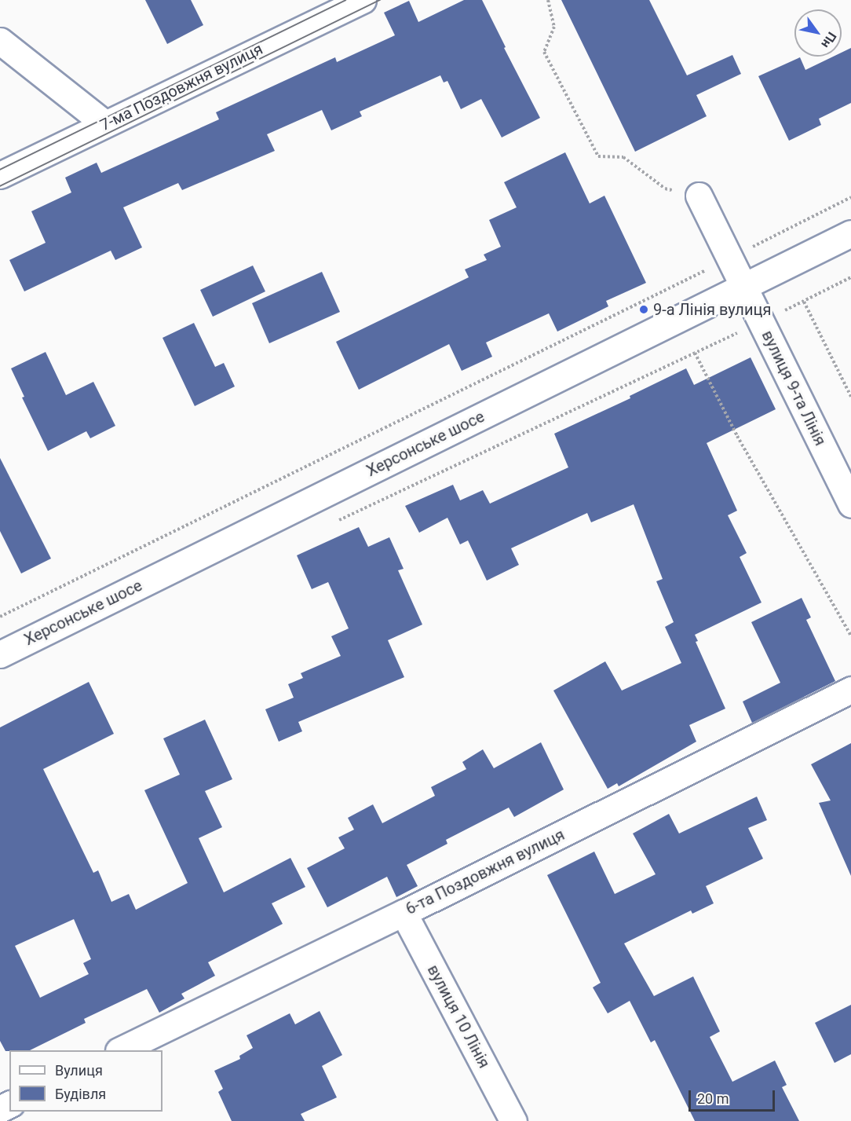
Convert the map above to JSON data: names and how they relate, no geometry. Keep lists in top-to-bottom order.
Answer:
{
  "streets": {
    "street": [
      "7-ма Поздовжня вулиця",
      "вулиця 9-та Лінія",
      "Херсонське шосе",
      "6-та Поздовжня вулиця",
      "вулиця 10 Лінія"
    ]
  },
  "crossings": [
    ["вулиця 9-та Лінія", "Херсонське шосе"],
    ["6-та Поздовжня вулиця", "вулиця 10 Лінія"]
  ],
  "places": ["9-а Лінія вулиця"],
  "legend": ["Вулиця", "Будівля"],
  "scale_bar": "20 m",
  "north": "bottom right"
}
